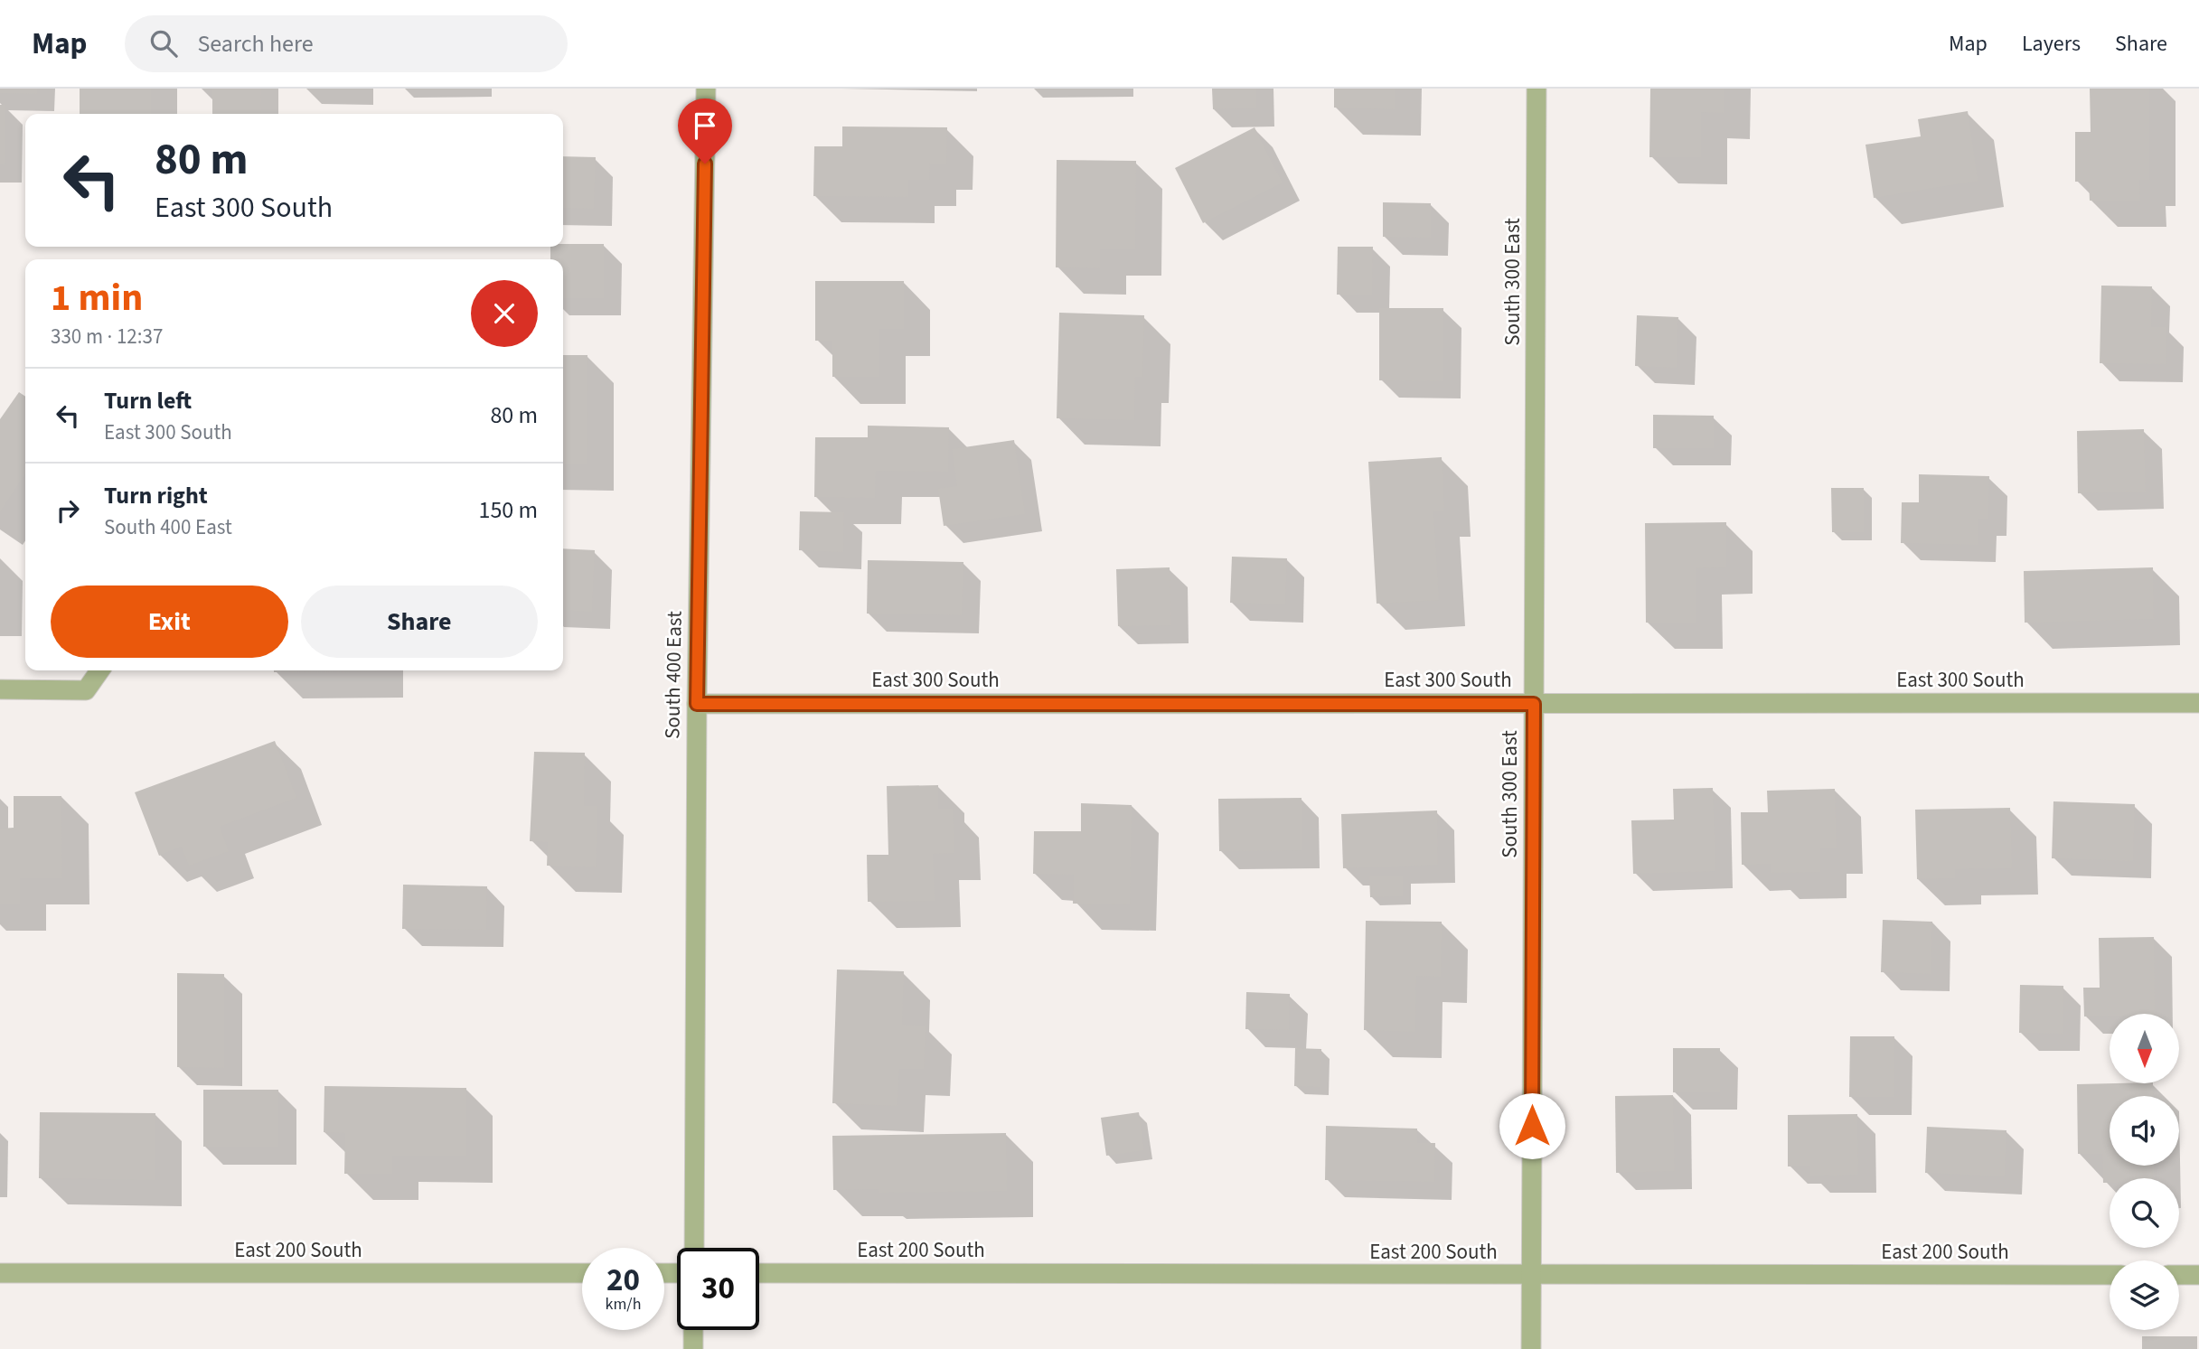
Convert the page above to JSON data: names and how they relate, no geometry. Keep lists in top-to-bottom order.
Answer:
{
  "streets": {
    "street": [
      "South 300 East",
      "South 400 East",
      "East 300 South",
      "East 200 South"
    ]
  },
  "crossings": [
    ["South 300 East", "East 300 South"],
    ["South 300 East", "East 200 South"],
    ["South 400 East", "East 300 South"]
  ],
  "north": "bottom",
  "page": {
    "header": "Map",
    "search": "Search here",
    "nav": ["Map", "Layers", "Share"],
    "turn": ["80 m", "East 300 South"],
    "heading": ["1 min", "330 m · 12:37"],
    "list": [
      {
        "name": "Turn left",
        "note": "East 300 South",
        "value": "80 m"
      },
      {
        "name": "Turn right",
        "note": "South 400 East",
        "value": "150 m"
      }
    ],
    "buttons": ["Exit", "Share"],
    "speed": "20 km/h",
    "limit": "30"
  }
}
